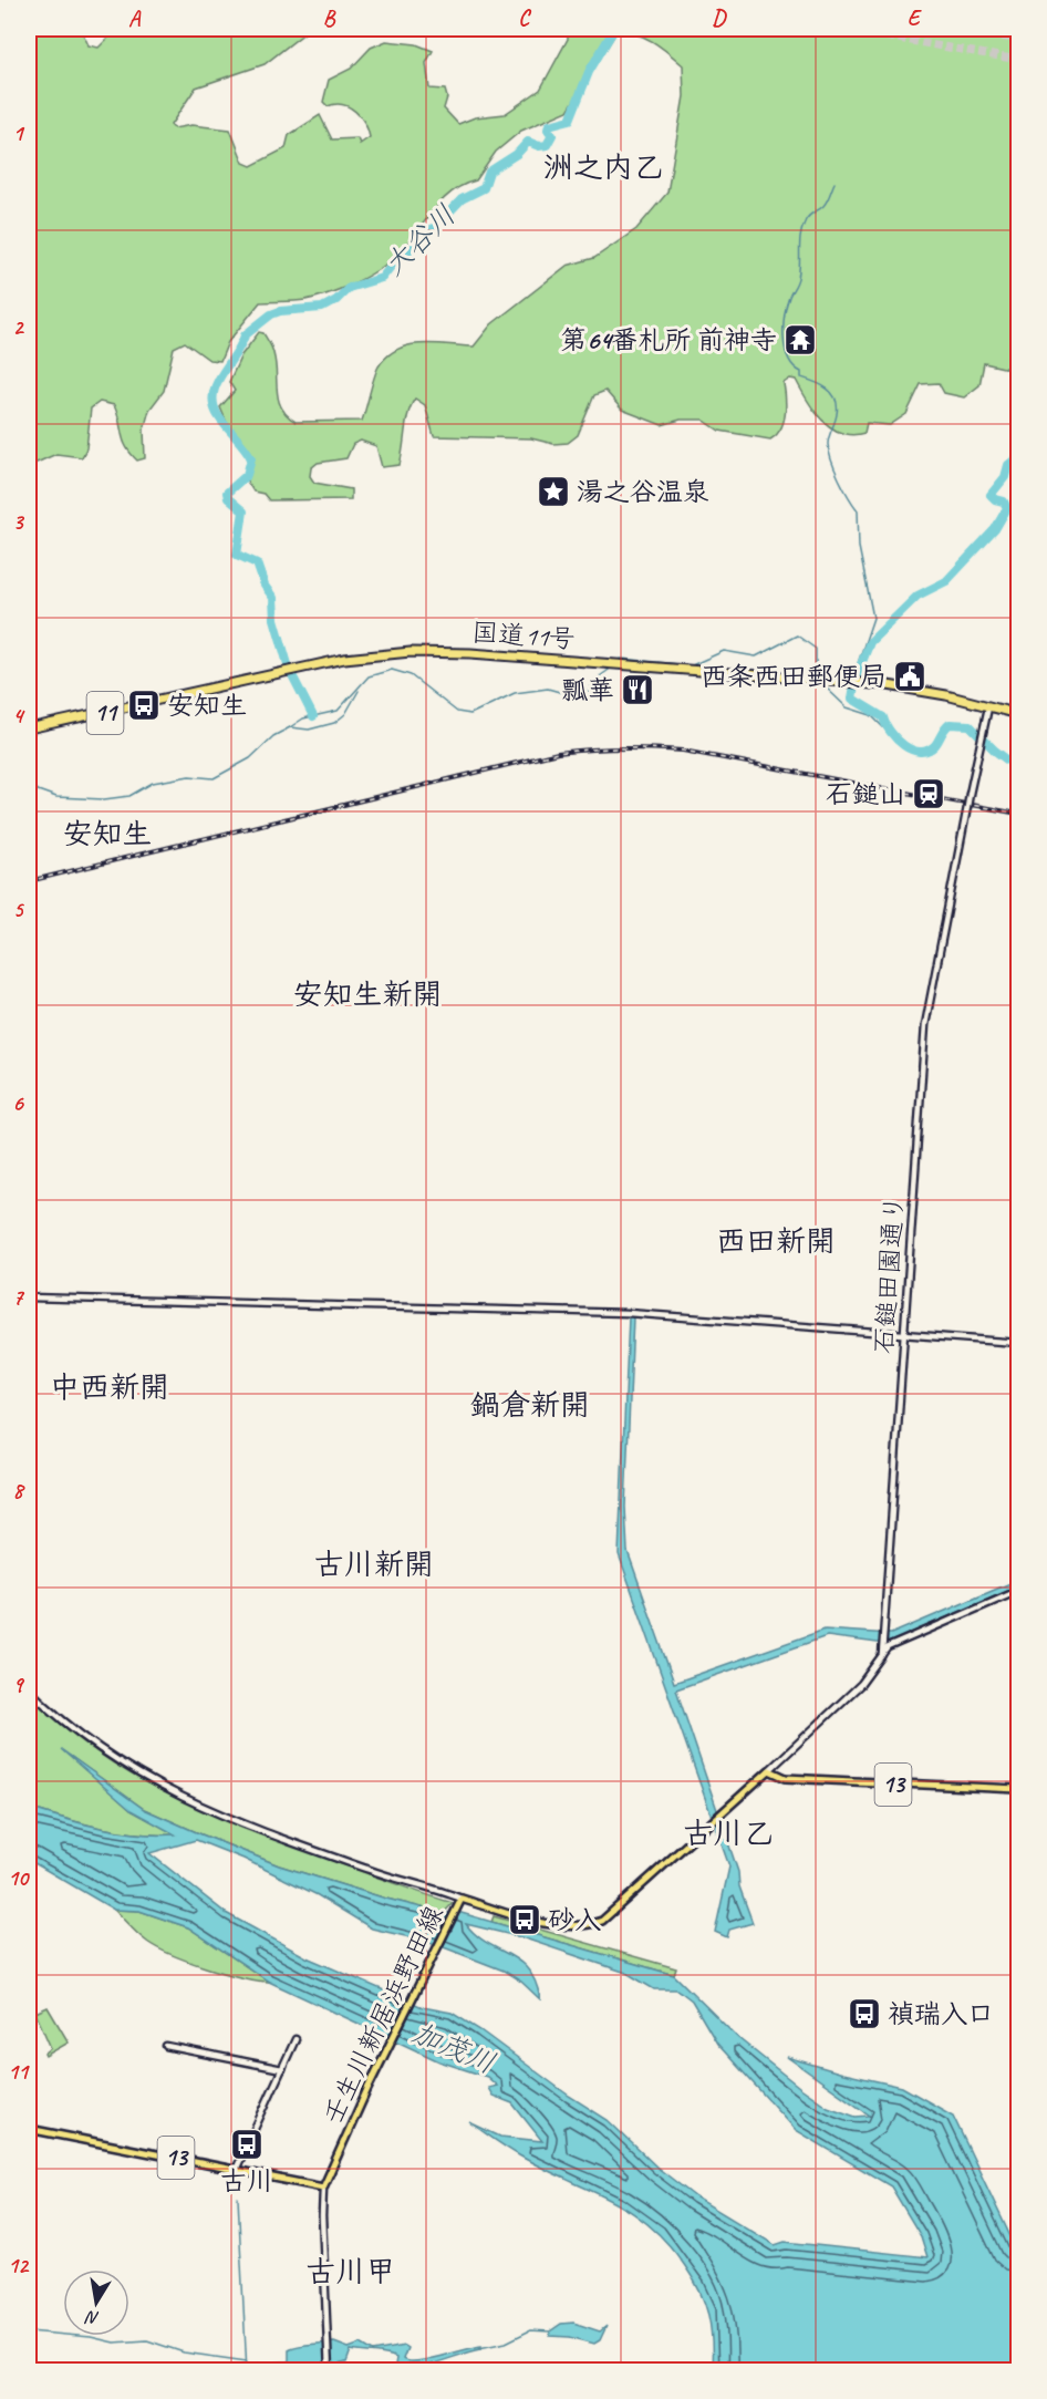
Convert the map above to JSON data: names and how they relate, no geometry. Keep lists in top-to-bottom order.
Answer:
{
  "streets": {
    "highway": ["国道11号", "11"],
    "main road": ["13", "壬生川新居浜野田線"],
    "street": ["石鎚田園通り"]
  },
  "crossings": [
    ["国道11号", "石鎚田園通り"],
    ["13", "壬生川新居浜野田線"]
  ],
  "districts": [
    "洲之内乙",
    "安知生",
    "安知生新開",
    "西田新開",
    "中西新開",
    "鍋倉新開",
    "古川新開",
    "古川乙",
    "古川甲"
  ],
  "water": ["大谷川", "加茂川"],
  "places": {
    "temple": ["第64番札所 前神寺"],
    "place": ["湯之谷温泉"],
    "public building": ["西条西田郵便局"],
    "restaurant": ["瓢華"],
    "bus stop": [
      "安知生",
      "砂入",
      "禎瑞入口",
      "古川"
    ],
    "station": ["石鎚山"]
  },
  "north": "bottom",
  "grid": {
    "columns": [
      "A",
      "B",
      "C",
      "D",
      "E"
    ],
    "rows": [
      "1",
      "2",
      "3",
      "4",
      "5",
      "6",
      "7",
      "8",
      "9",
      "10",
      "11",
      "12"
    ]
  }
}
